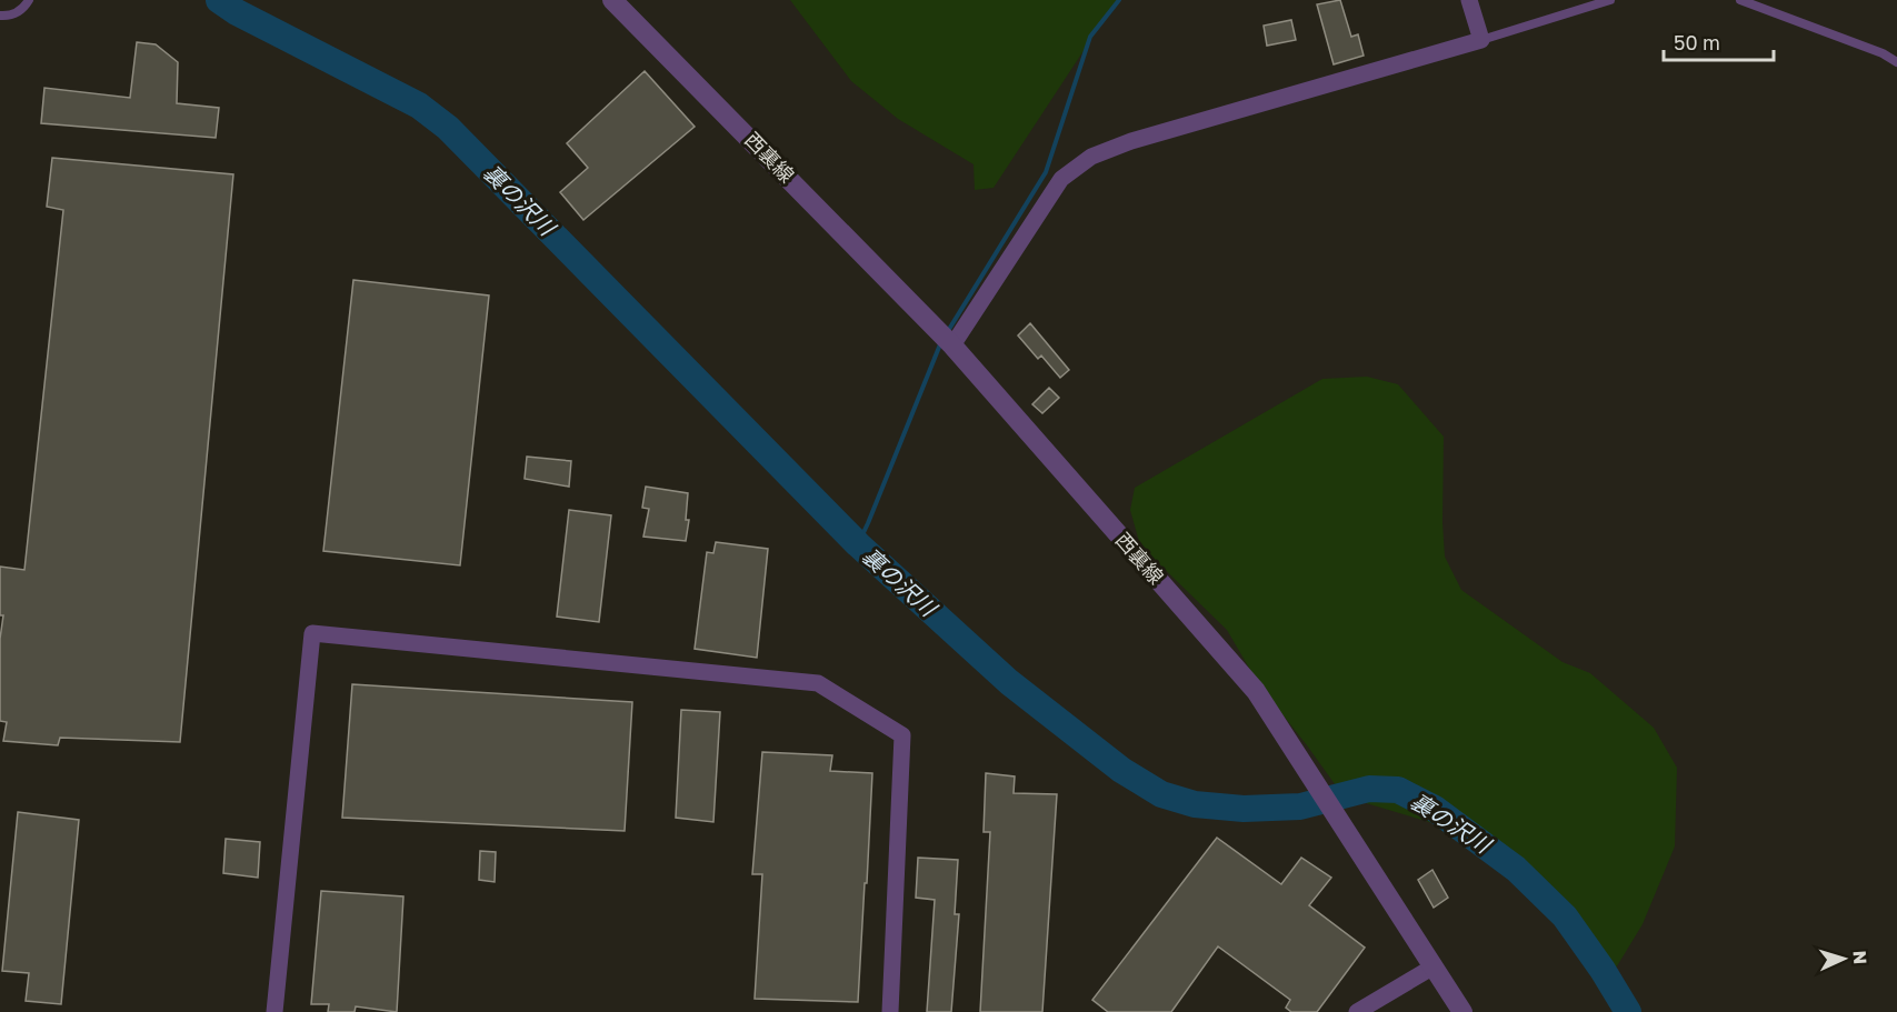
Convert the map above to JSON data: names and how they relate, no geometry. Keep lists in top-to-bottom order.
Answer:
{
  "streets": {
    "street": ["西裏線"]
  },
  "water": ["裏の沢川"],
  "scale_bar": "50 m",
  "north": "right"
}
